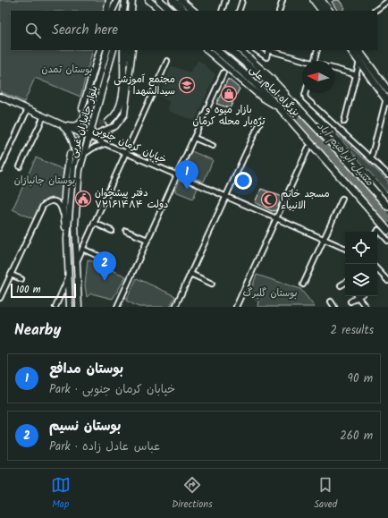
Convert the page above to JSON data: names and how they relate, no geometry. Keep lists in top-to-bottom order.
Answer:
{
  "streets": {
    "main road": ["بزرگراه امام علی", "بلوار جانبازان غربی", "خیابان کرمان جنوبی"]
  },
  "crossings": [
    ["بلوار جانبازان غربی", "خیابان کرمان جنوبی"]
  ],
  "water": ["مسیل ابراهیم آباد"],
  "parks": ["بوستان تمدن", "بوستان جانبازان", "بوستان گلبرگ"],
  "places": {
    "school or university": ["مجتمع آموزشی سیدالشهدا"],
    "shop": ["بازار میوه و تره‌بار محله کرمان"],
    "public building": ["دفتر پیشخوان دولت ۷۲۱۶۱۴۸۴"],
    "mosque": ["مسجد خاتم الانبیاء"]
  },
  "scale_bar": "100 m",
  "north": "left",
  "page": {
    "search": "Search here",
    "pins": ["1", "2"],
    "scale": "100 m",
    "heading": ["Nearby", "2 results"],
    "list": [
      {
        "mark": "1",
        "name": "بوستان مدافع",
        "note": "Park · خیابان کرمان جنوبی",
        "value": "90 m"
      },
      {
        "mark": "2",
        "name": "بوستان نسیم",
        "note": "Park · عباس عادل زاده",
        "value": "260 m"
      }
    ],
    "nav": ["Map", "Directions", "Saved"]
  }
}
